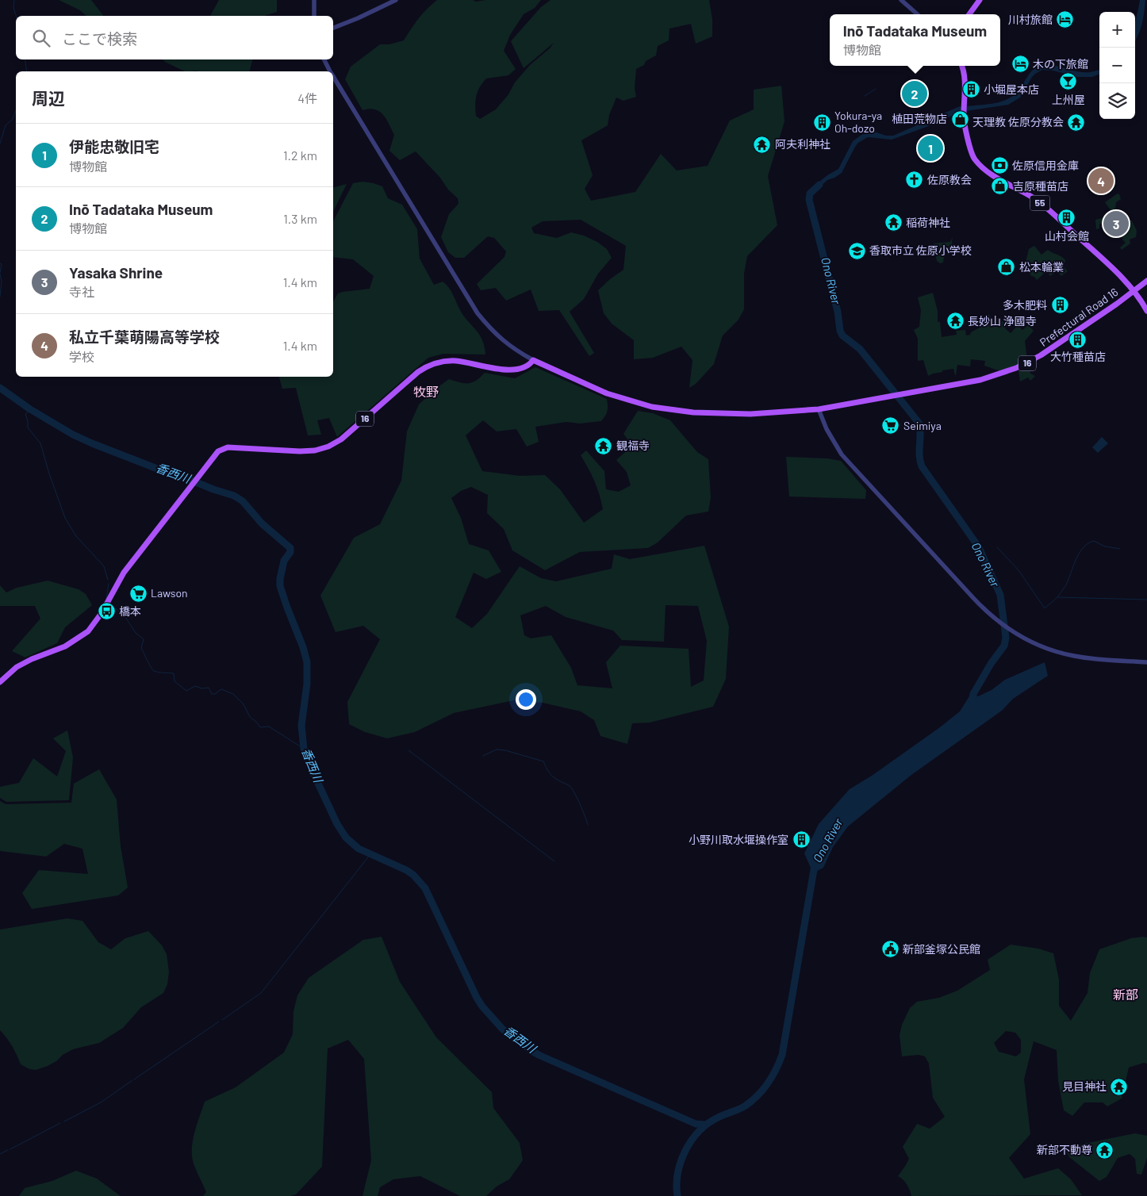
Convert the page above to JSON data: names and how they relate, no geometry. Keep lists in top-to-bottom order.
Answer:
{
  "streets": {
    "main road": ["55", "Prefectural Road 16", "16"]
  },
  "crossings": [
    ["55", "Prefectural Road 16"],
    ["Prefectural Road 16", "16"]
  ],
  "districts": ["牧野", "新部"],
  "water": ["Ono River", "香西川"],
  "places": {
    "hotel": ["川村旅館", "木の下旅館"],
    "bar": ["上州屋"],
    "building": [
      "小堀屋本店",
      "Yokura-ya Oh-dozo",
      "山村会館",
      "多木肥料",
      "大竹種苗店",
      "小野川取水堰操作室"
    ],
    "shop": ["植田荒物店", "吉原種苗店", "松本輪業"],
    "temple": [
      "天理教 佐原分教会",
      "阿夫利神社",
      "稲荷神社",
      "長妙山 浄國寺",
      "観福寺",
      "見目神社",
      "新部不動尊"
    ],
    "bank": ["佐原信用金庫"],
    "church": ["佐原教会"],
    "school or university": ["香取市立 佐原小学校"],
    "supermarket": ["Seimiya", "Lawson"],
    "bus stop": ["橋本"],
    "public building": ["新部釜塚公民館"]
  },
  "page": {
    "map_buttons": ["+", "−"],
    "popup": ["Inō Tadataka Museum", "博物館"],
    "search": "ここで検索",
    "heading": ["周辺", "4件"],
    "pins": [
      "2",
      "1",
      "4",
      "3"
    ],
    "list": [
      {
        "mark": "1",
        "name": "伊能忠敬旧宅",
        "note": "博物館",
        "value": "1.2 km"
      },
      {
        "mark": "2",
        "name": "Inō Tadataka Museum",
        "note": "博物館",
        "value": "1.3 km"
      },
      {
        "mark": "3",
        "name": "Yasaka Shrine",
        "note": "寺社",
        "value": "1.4 km"
      },
      {
        "mark": "4",
        "name": "私立千葉萌陽高等学校",
        "note": "学校",
        "value": "1.4 km"
      }
    ]
  }
}
